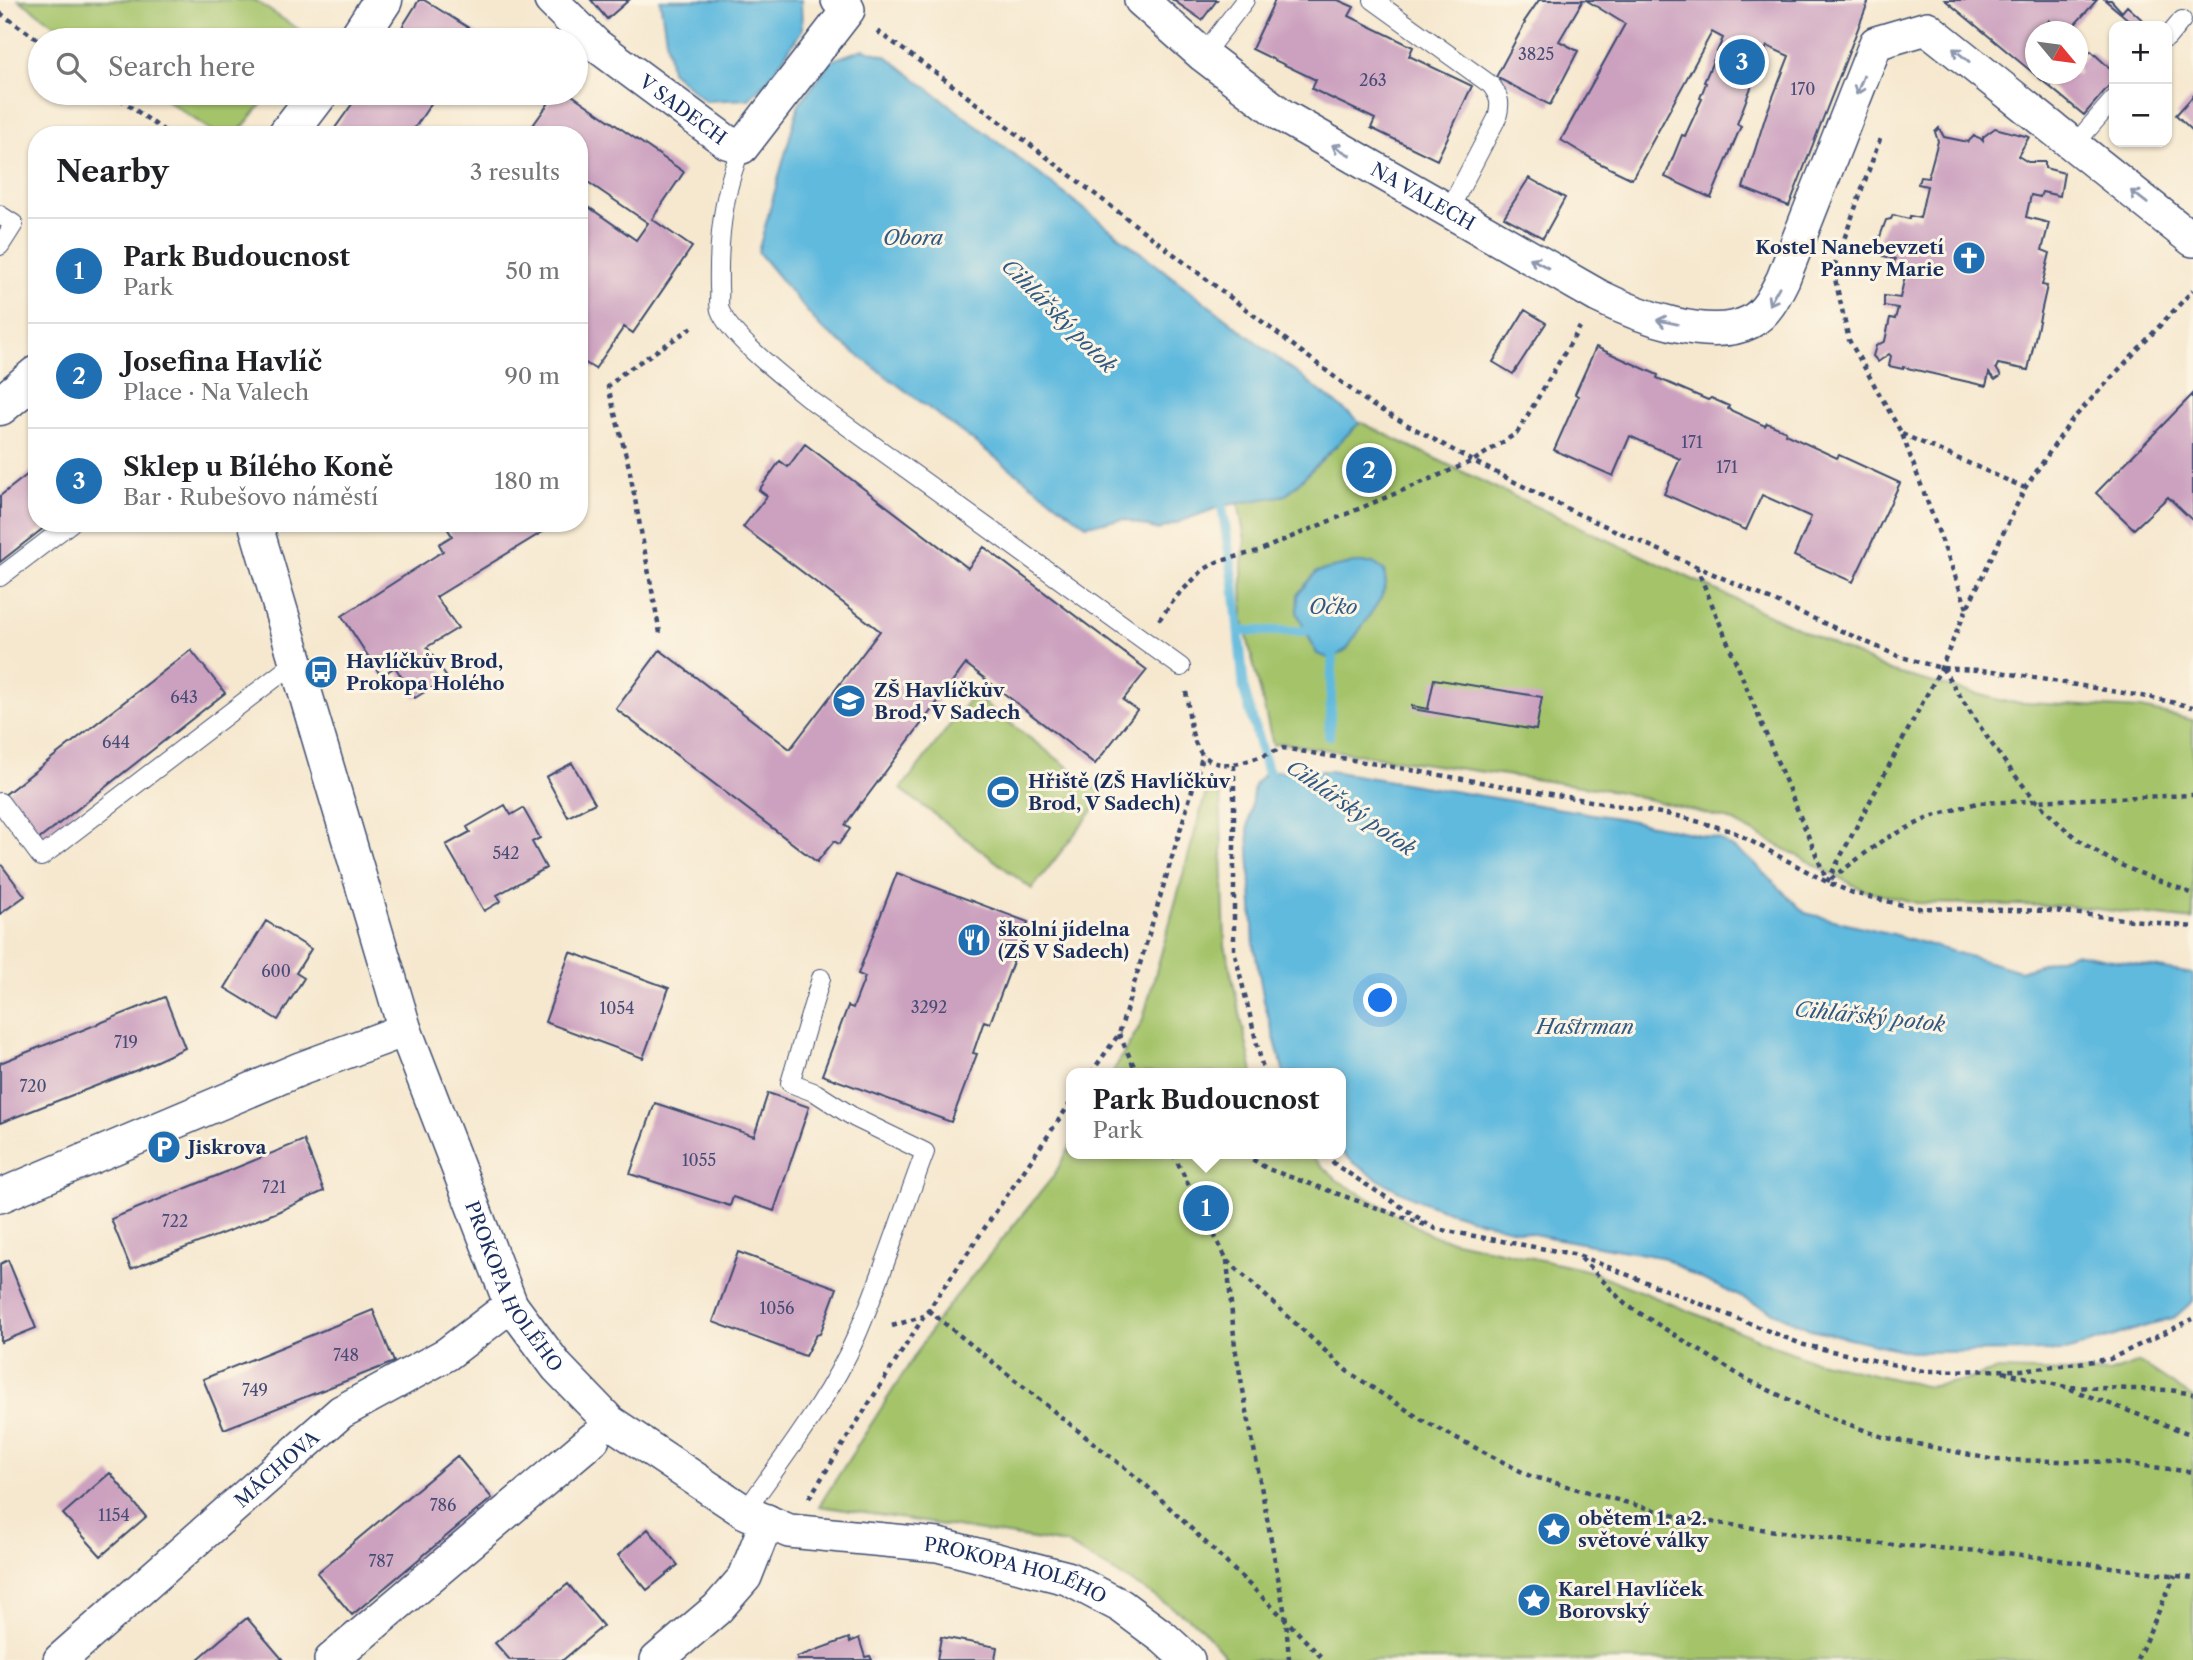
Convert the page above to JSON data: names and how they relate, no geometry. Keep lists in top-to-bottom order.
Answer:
{
  "streets": {
    "street": [
      "V SADECH",
      "NA VALECH",
      "PROKOPA HOLÉHO",
      "MÁCHOVA"
    ]
  },
  "crossings": [
    ["PROKOPA HOLÉHO", "MÁCHOVA"]
  ],
  "water": [
    "Obora",
    "Cihlářský potok",
    "Očko",
    "Hastrman"
  ],
  "places": {
    "church": ["Kostel Nanebevzetí Panny Marie"],
    "bus stop": ["Havlíčkův Brod, Prokopa Holého"],
    "school or university": ["ZŠ Havlíčkův Brod, V Sadech"],
    "sports": ["Hřiště (ZŠ Havlíčkův Brod, V Sadech)"],
    "restaurant": ["školní jídelna (ZŠ V Sadech)"],
    "parking": ["Jiskrova"],
    "place": ["obětem 1. a 2. světové války", "Karel Havlíček Borovský"]
  },
  "house_numbers": [
    "3825",
    "263",
    "170",
    "171",
    "171",
    "643",
    "644",
    "542",
    "600",
    "3292",
    "1054",
    "719",
    "720",
    "1055",
    "721",
    "722",
    "1056",
    "748",
    "749",
    "786",
    "1154",
    "787"
  ],
  "north": "bottom right",
  "page": {
    "map_buttons": ["+", "−"],
    "search": "Search here",
    "pins": ["3", "2", "1"],
    "heading": ["Nearby", "3 results"],
    "list": [
      {
        "mark": "1",
        "name": "Park Budoucnost",
        "note": "Park",
        "value": "50 m"
      },
      {
        "mark": "2",
        "name": "Josefina Havlíč",
        "note": "Place · Na Valech",
        "value": "90 m"
      },
      {
        "mark": "3",
        "name": "Sklep u Bílého Koně",
        "note": "Bar · Rubešovo náměstí",
        "value": "180 m"
      }
    ],
    "popup": ["Park Budoucnost", "Park"]
  }
}
